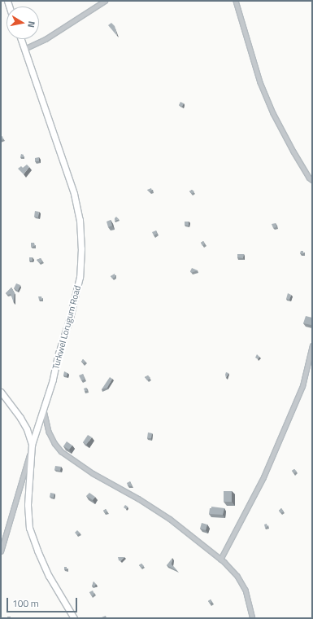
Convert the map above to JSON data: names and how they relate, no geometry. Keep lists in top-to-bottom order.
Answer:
{
  "streets": {
    "main road": ["Turkwel Lorugum Road"]
  },
  "scale_bar": "100 m",
  "north": "right"
}
